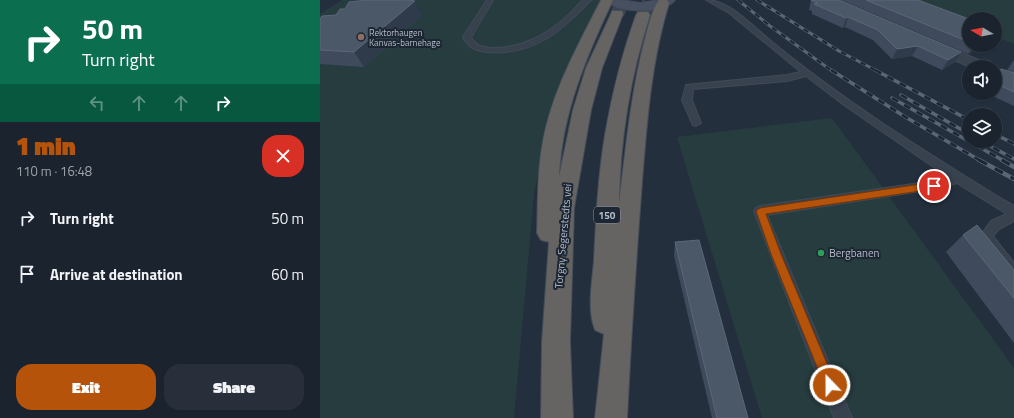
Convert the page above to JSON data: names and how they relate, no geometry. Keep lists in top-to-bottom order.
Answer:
{
  "streets": {
    "highway": ["150", "Torgny Segerstedts vei"]
  },
  "places": ["Rektorhaugen Kanvas-barnehage", "Bergbanen"],
  "north": "left",
  "page": {
    "turn": ["50 m", "Turn right"],
    "heading": ["1 min", "110 m · 16:48"],
    "list": [
      {
        "name": "Turn right",
        "value": "50 m"
      },
      {
        "name": "Arrive at destination",
        "value": "60 m"
      }
    ],
    "buttons": ["Exit", "Share"]
  }
}
